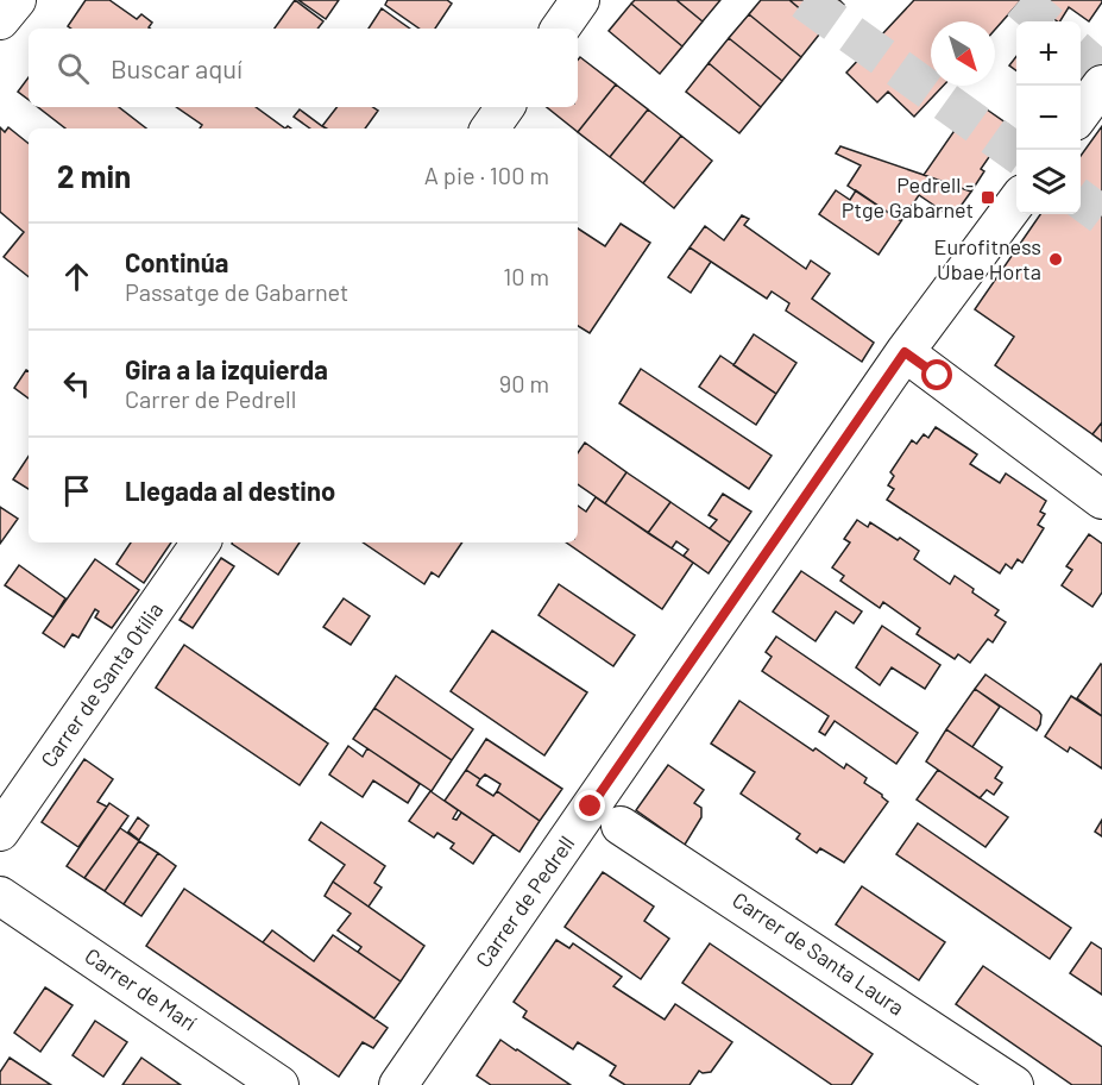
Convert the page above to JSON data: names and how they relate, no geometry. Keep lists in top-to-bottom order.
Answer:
{
  "streets": {
    "street": [
      "Carrer de Santa Otília",
      "Carrer de Pedrell",
      "Carrer de Santa Laura",
      "Carrer de Marí"
    ]
  },
  "places": {
    "transit": ["Pedrell - Ptge Gabarnet"],
    "other": ["Eurofitness Ubae Horta"]
  },
  "north": "bottom right",
  "page": {
    "map_buttons": ["+", "−"],
    "search": "Buscar aquí",
    "heading": ["2 min", "A pie · 100 m"],
    "list": [
      ["Continúa", "Passatge de Gabarnet", "10 m"],
      ["Gira a la izquierda", "Carrer de Pedrell", "90 m"],
      "Llegada al destino"
    ]
  }
}
